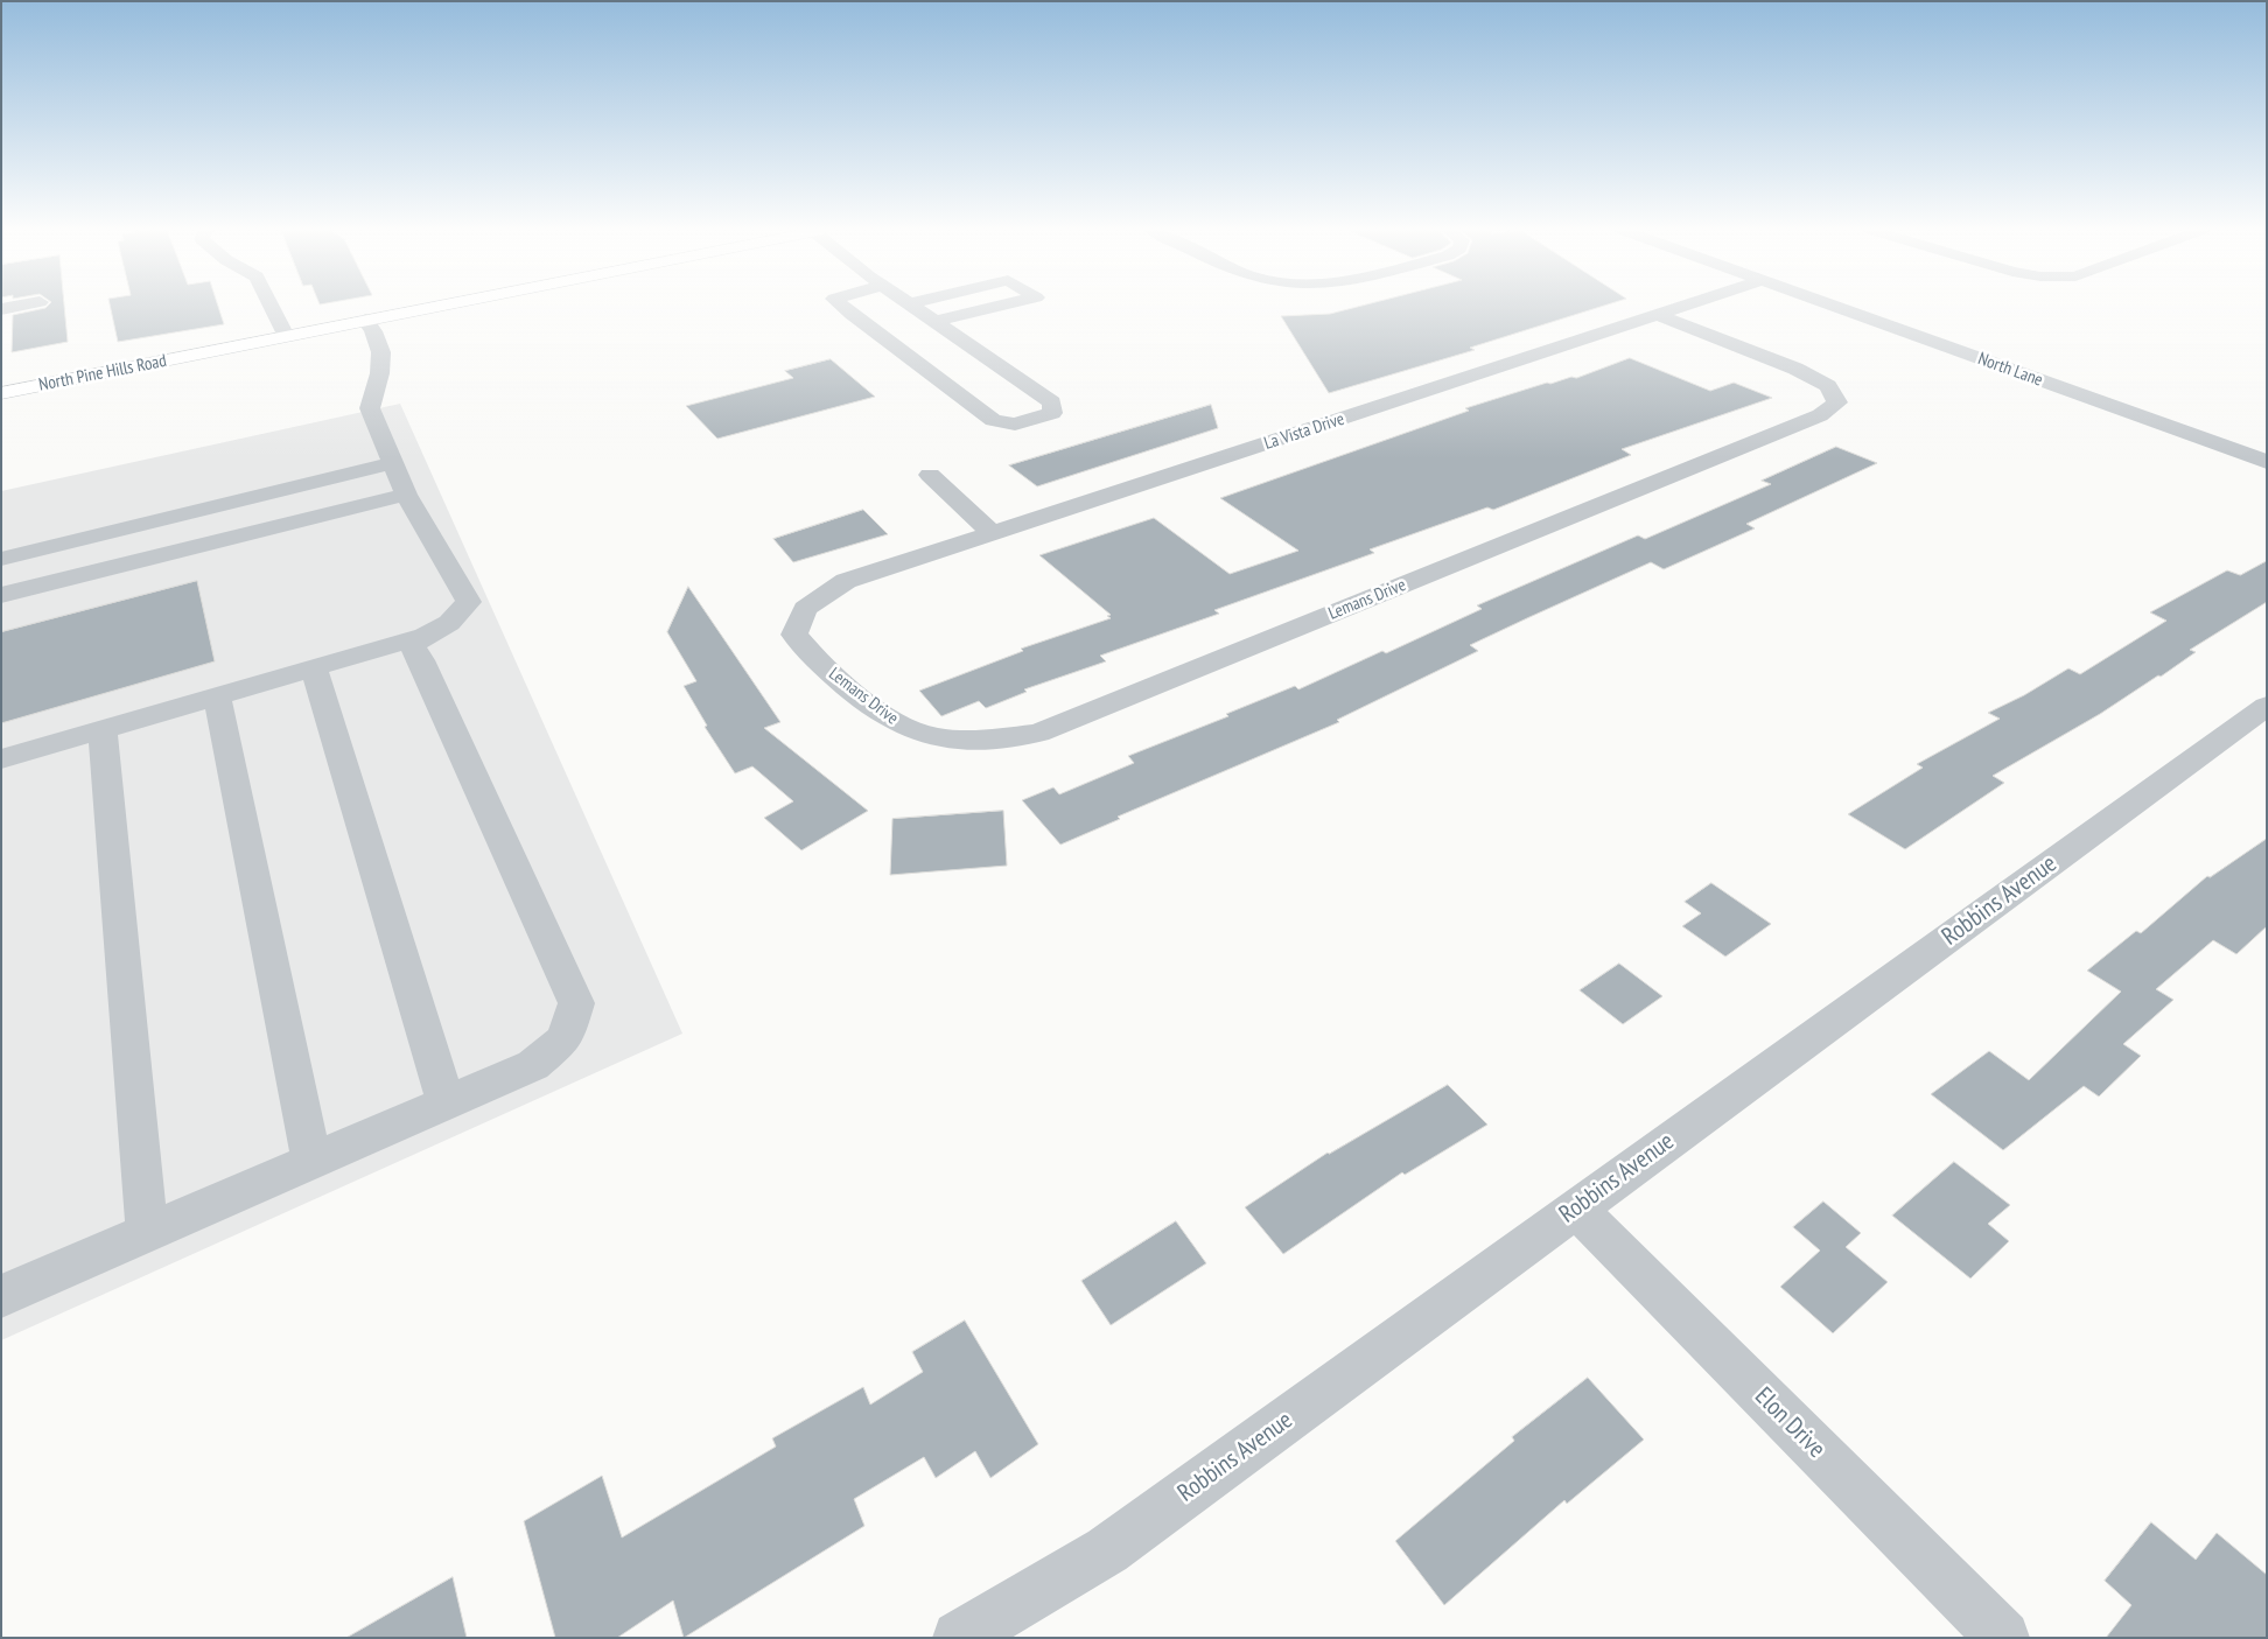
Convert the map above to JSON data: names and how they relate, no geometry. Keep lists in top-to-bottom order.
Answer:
{
  "streets": {
    "main road": ["North Pine Hills Road"],
    "street": [
      "North Lane",
      "La Vista Drive",
      "Lemans Drive",
      "Robbins Avenue",
      "Elon Drive"
    ]
  },
  "crossings": [
    ["La Vista Drive", "Lemans Drive"],
    ["Robbins Avenue", "Elon Drive"]
  ]
}
